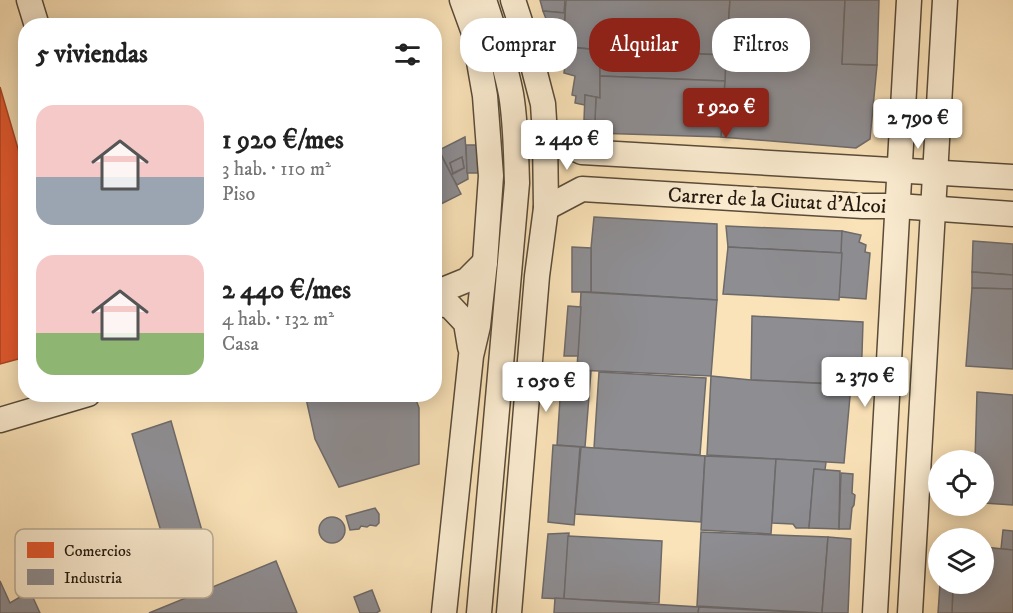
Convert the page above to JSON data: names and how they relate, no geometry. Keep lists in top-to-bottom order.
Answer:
{
  "streets": {
    "street": ["Carrer de la Ciutat d'Alcoi"]
  },
  "legend": ["Comercios", "Industria"],
  "page": {
    "chip": ["Comprar", "Alquilar", "Filtros"],
    "heading": "5 viviendas",
    "price": [
      "1 920 €",
      "2 790 €",
      "2 440 €",
      "2 370 €",
      "1 050 €"
    ],
    "list": [
      {
        "name": "1 920 €/mes",
        "note": "3 hab. · 110 m² · Piso"
      },
      {
        "name": "2 440 €/mes",
        "note": "4 hab. · 132 m² · Casa"
      }
    ]
  }
}
